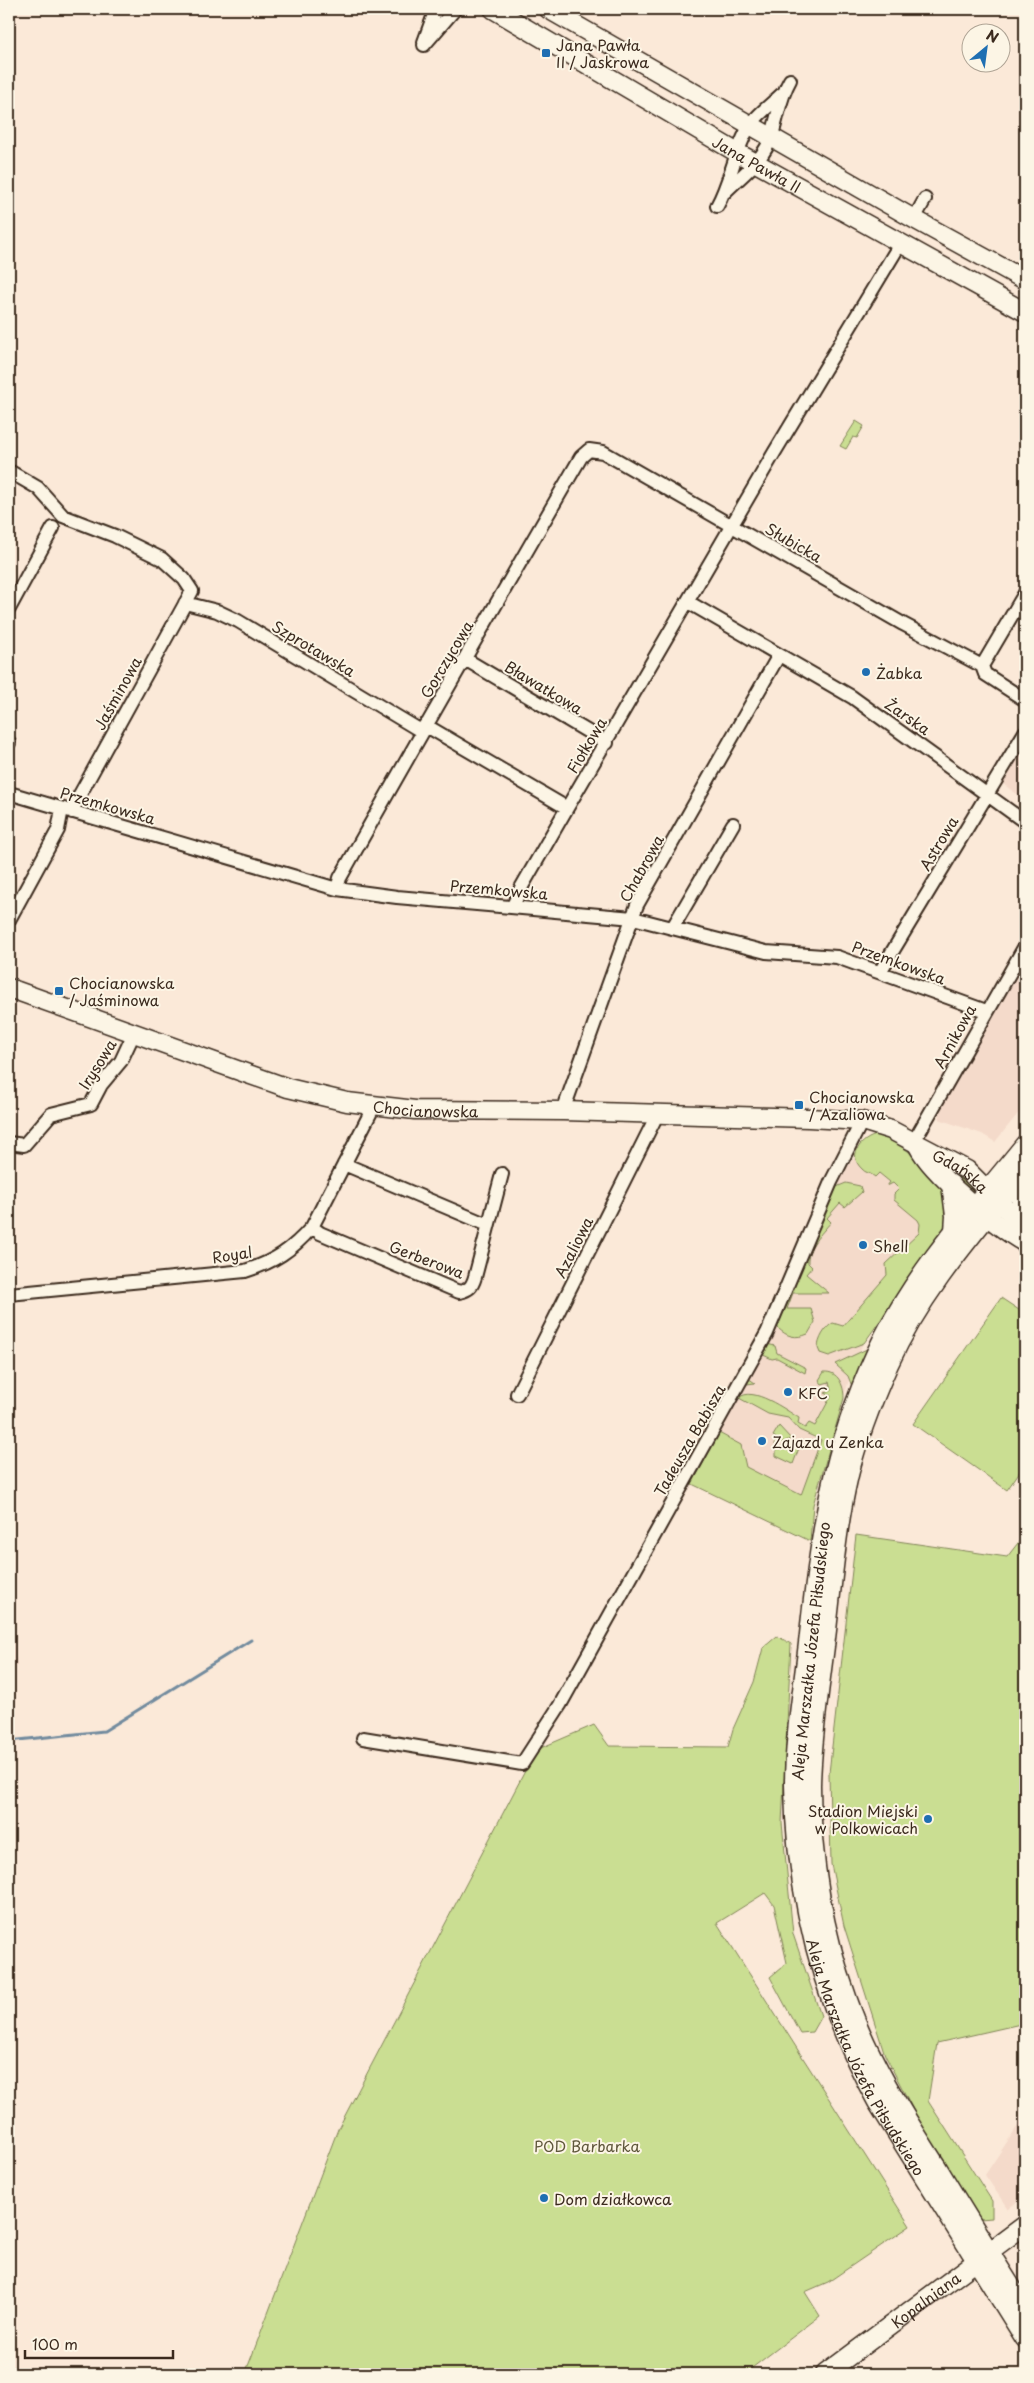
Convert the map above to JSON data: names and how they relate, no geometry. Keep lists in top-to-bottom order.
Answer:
{
  "streets": {
    "street": [
      "Jana Pawła II",
      "Słubicka",
      "Szprotawska",
      "Gorczycowa",
      "Bławatkowa",
      "Jaśminowa",
      "Żarska",
      "Fiołkowa",
      "Przemkowska",
      "Astrowa",
      "Chabrowa",
      "Arnikowa",
      "Irysowa",
      "Chocianowska",
      "Gdańska",
      "Azaliowa",
      "Royal",
      "Gerberowa",
      "Tadeusza Babisza",
      "Aleja Marszałka Józefa Piłsudskiego",
      "Kopalniana"
    ]
  },
  "crossings": [
    ["Jana Pawła II", "Fiołkowa"],
    ["Słubicka", "Gorczycowa"],
    ["Słubicka", "Fiołkowa"],
    ["Szprotawska", "Gorczycowa"],
    ["Szprotawska", "Jaśminowa"],
    ["Szprotawska", "Fiołkowa"],
    ["Gorczycowa", "Bławatkowa"],
    ["Gorczycowa", "Przemkowska"],
    ["Bławatkowa", "Fiołkowa"],
    ["Jaśminowa", "Przemkowska"],
    ["Żarska", "Fiołkowa"],
    ["Żarska", "Astrowa"],
    ["Żarska", "Chabrowa"],
    ["Fiołkowa", "Przemkowska"],
    ["Przemkowska", "Astrowa"],
    ["Przemkowska", "Chabrowa"],
    ["Przemkowska", "Arnikowa"],
    ["Chabrowa", "Chocianowska"],
    ["Arnikowa", "Gdańska"],
    ["Irysowa", "Chocianowska"],
    ["Chocianowska", "Gdańska"],
    ["Chocianowska", "Azaliowa"],
    ["Chocianowska", "Royal"],
    ["Chocianowska", "Tadeusza Babisza"],
    ["Gdańska", "Tadeusza Babisza"],
    ["Gdańska", "Aleja Marszałka Józefa Piłsudskiego"],
    ["Royal", "Gerberowa"],
    ["Aleja Marszałka Józefa Piłsudskiego", "Kopalniana"]
  ],
  "parks": ["POD Barbarka"],
  "places": {
    "transit": ["Jana Pawła II / Jaskrowa", "Chocianowska / Jaśminowa", "Chocianowska / Azaliowa"],
    "other": [
      "Żabka",
      "Shell",
      "KFC",
      "Zajazd u Zenka",
      "Stadion Miejski w Polkowicach",
      "Dom działkowca"
    ]
  },
  "scale_bar": "100 m",
  "north": "top right"
}
